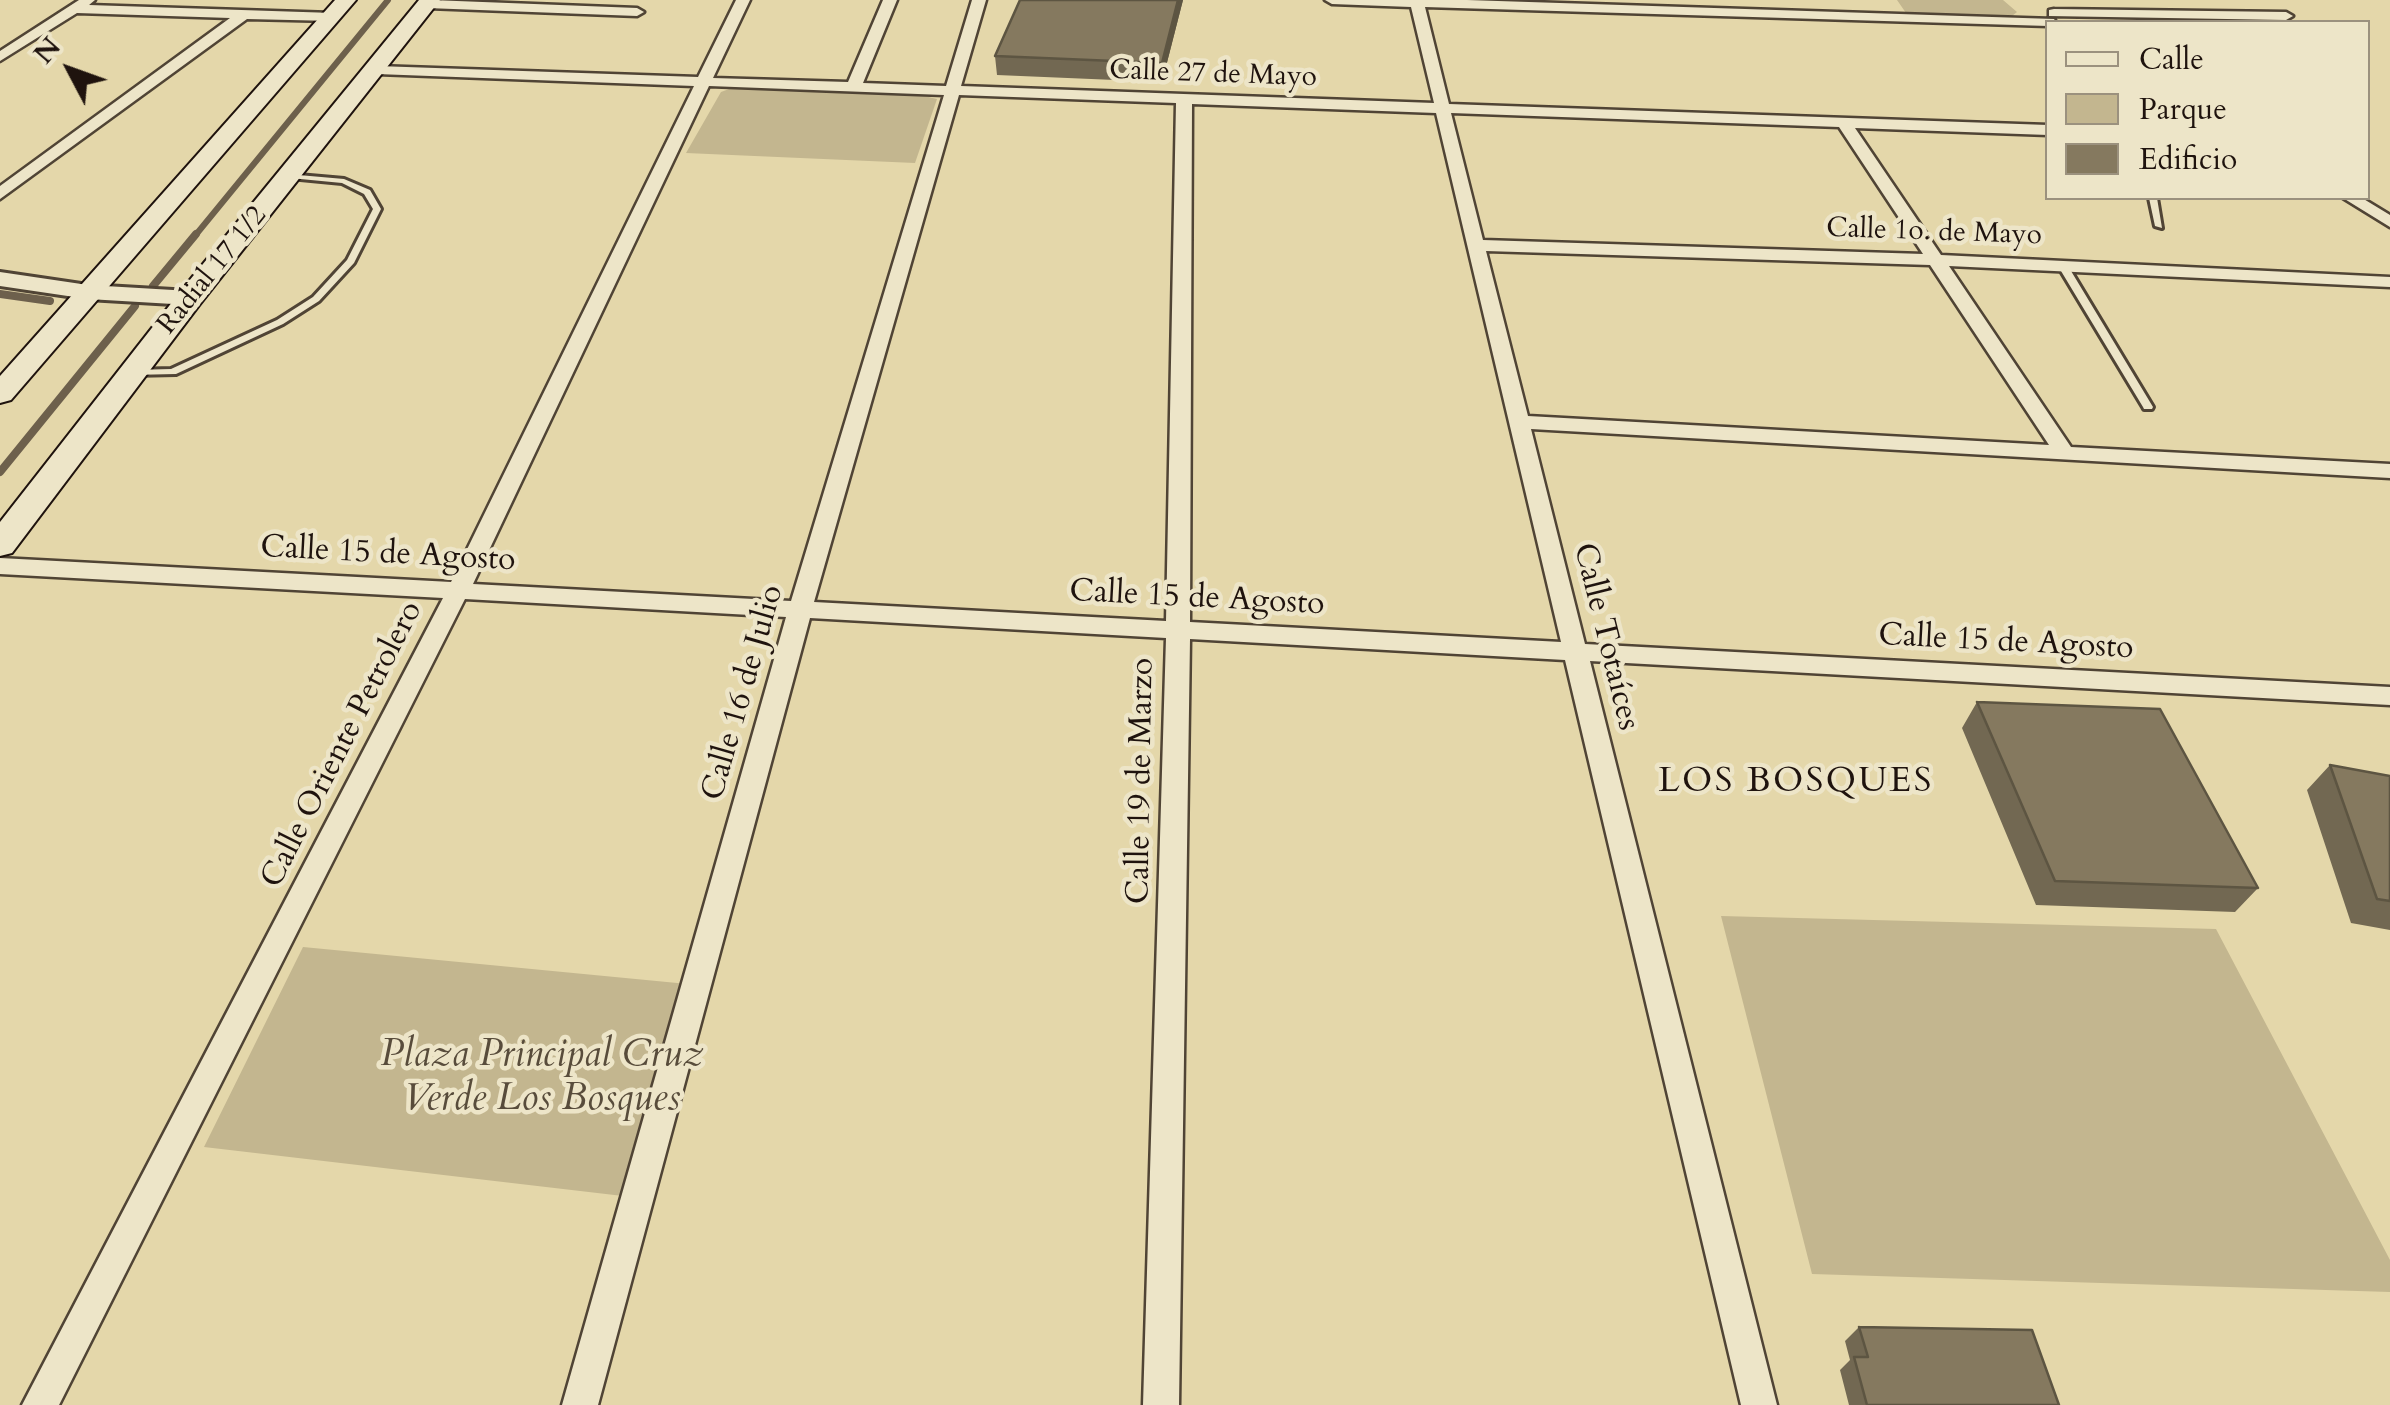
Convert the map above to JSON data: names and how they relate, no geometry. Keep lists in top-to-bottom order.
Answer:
{
  "streets": {
    "main road": ["Radial 17 1/2"],
    "street": [
      "Calle 27 de Mayo",
      "Calle 1o. de Mayo",
      "Calle 15 de Agosto",
      "Calle Totaíces",
      "Calle 16 de Julio",
      "Calle Oriente Petrolero",
      "Calle 19 de Marzo"
    ]
  },
  "crossings": [
    ["Calle 27 de Mayo", "Radial 17 1/2"],
    ["Calle 27 de Mayo", "Calle Totaíces"],
    ["Calle 27 de Mayo", "Calle 16 de Julio"],
    ["Calle 27 de Mayo", "Calle Oriente Petrolero"],
    ["Calle 27 de Mayo", "Calle 19 de Marzo"],
    ["Calle 1o. de Mayo", "Calle Totaíces"],
    ["Calle 15 de Agosto", "Calle Totaíces"],
    ["Calle 15 de Agosto", "Calle 16 de Julio"],
    ["Calle 15 de Agosto", "Calle Oriente Petrolero"],
    ["Calle 15 de Agosto", "Calle 19 de Marzo"]
  ],
  "districts": ["LOS BOSQUES"],
  "parks": ["Plaza Principal Cruz Verde Los Bosques"],
  "legend": ["Calle", "Parque", "Edificio"],
  "north": "top left"
}
